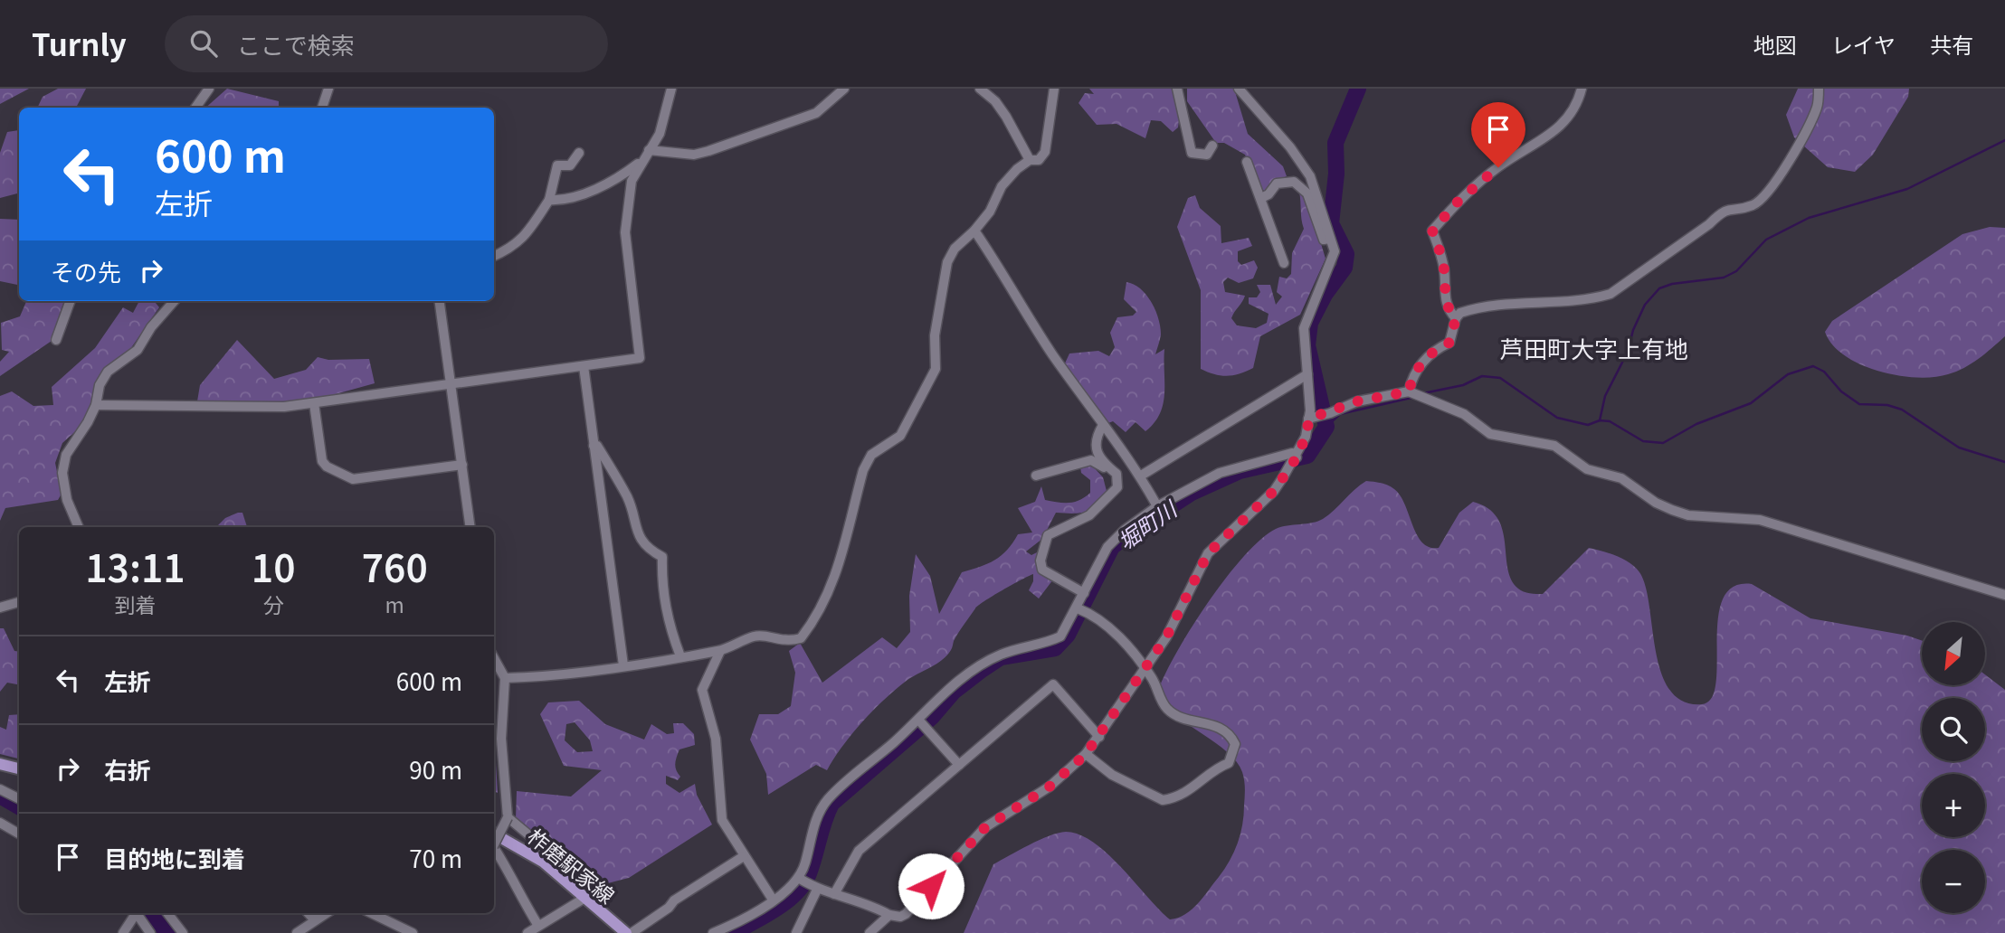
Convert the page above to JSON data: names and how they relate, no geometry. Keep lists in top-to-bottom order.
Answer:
{
  "streets": {
    "main road": ["柞磨駅家線"]
  },
  "districts": ["芦田町大字上有地"],
  "water": ["堀町川"],
  "north": "bottom left",
  "page": {
    "header": "Turnly",
    "search": "ここで検索",
    "nav": ["地図", "レイヤ", "共有"],
    "turn": ["600 m", "左折"],
    "then": "その先",
    "eta": [
      "13:11",
      "到着",
      "10",
      "分",
      "760",
      "m"
    ],
    "map_buttons": ["+", "−"],
    "list": [
      {
        "name": "左折",
        "value": "600 m"
      },
      {
        "name": "右折",
        "value": "90 m"
      },
      {
        "name": "目的地に到着",
        "value": "70 m"
      }
    ]
  }
}
